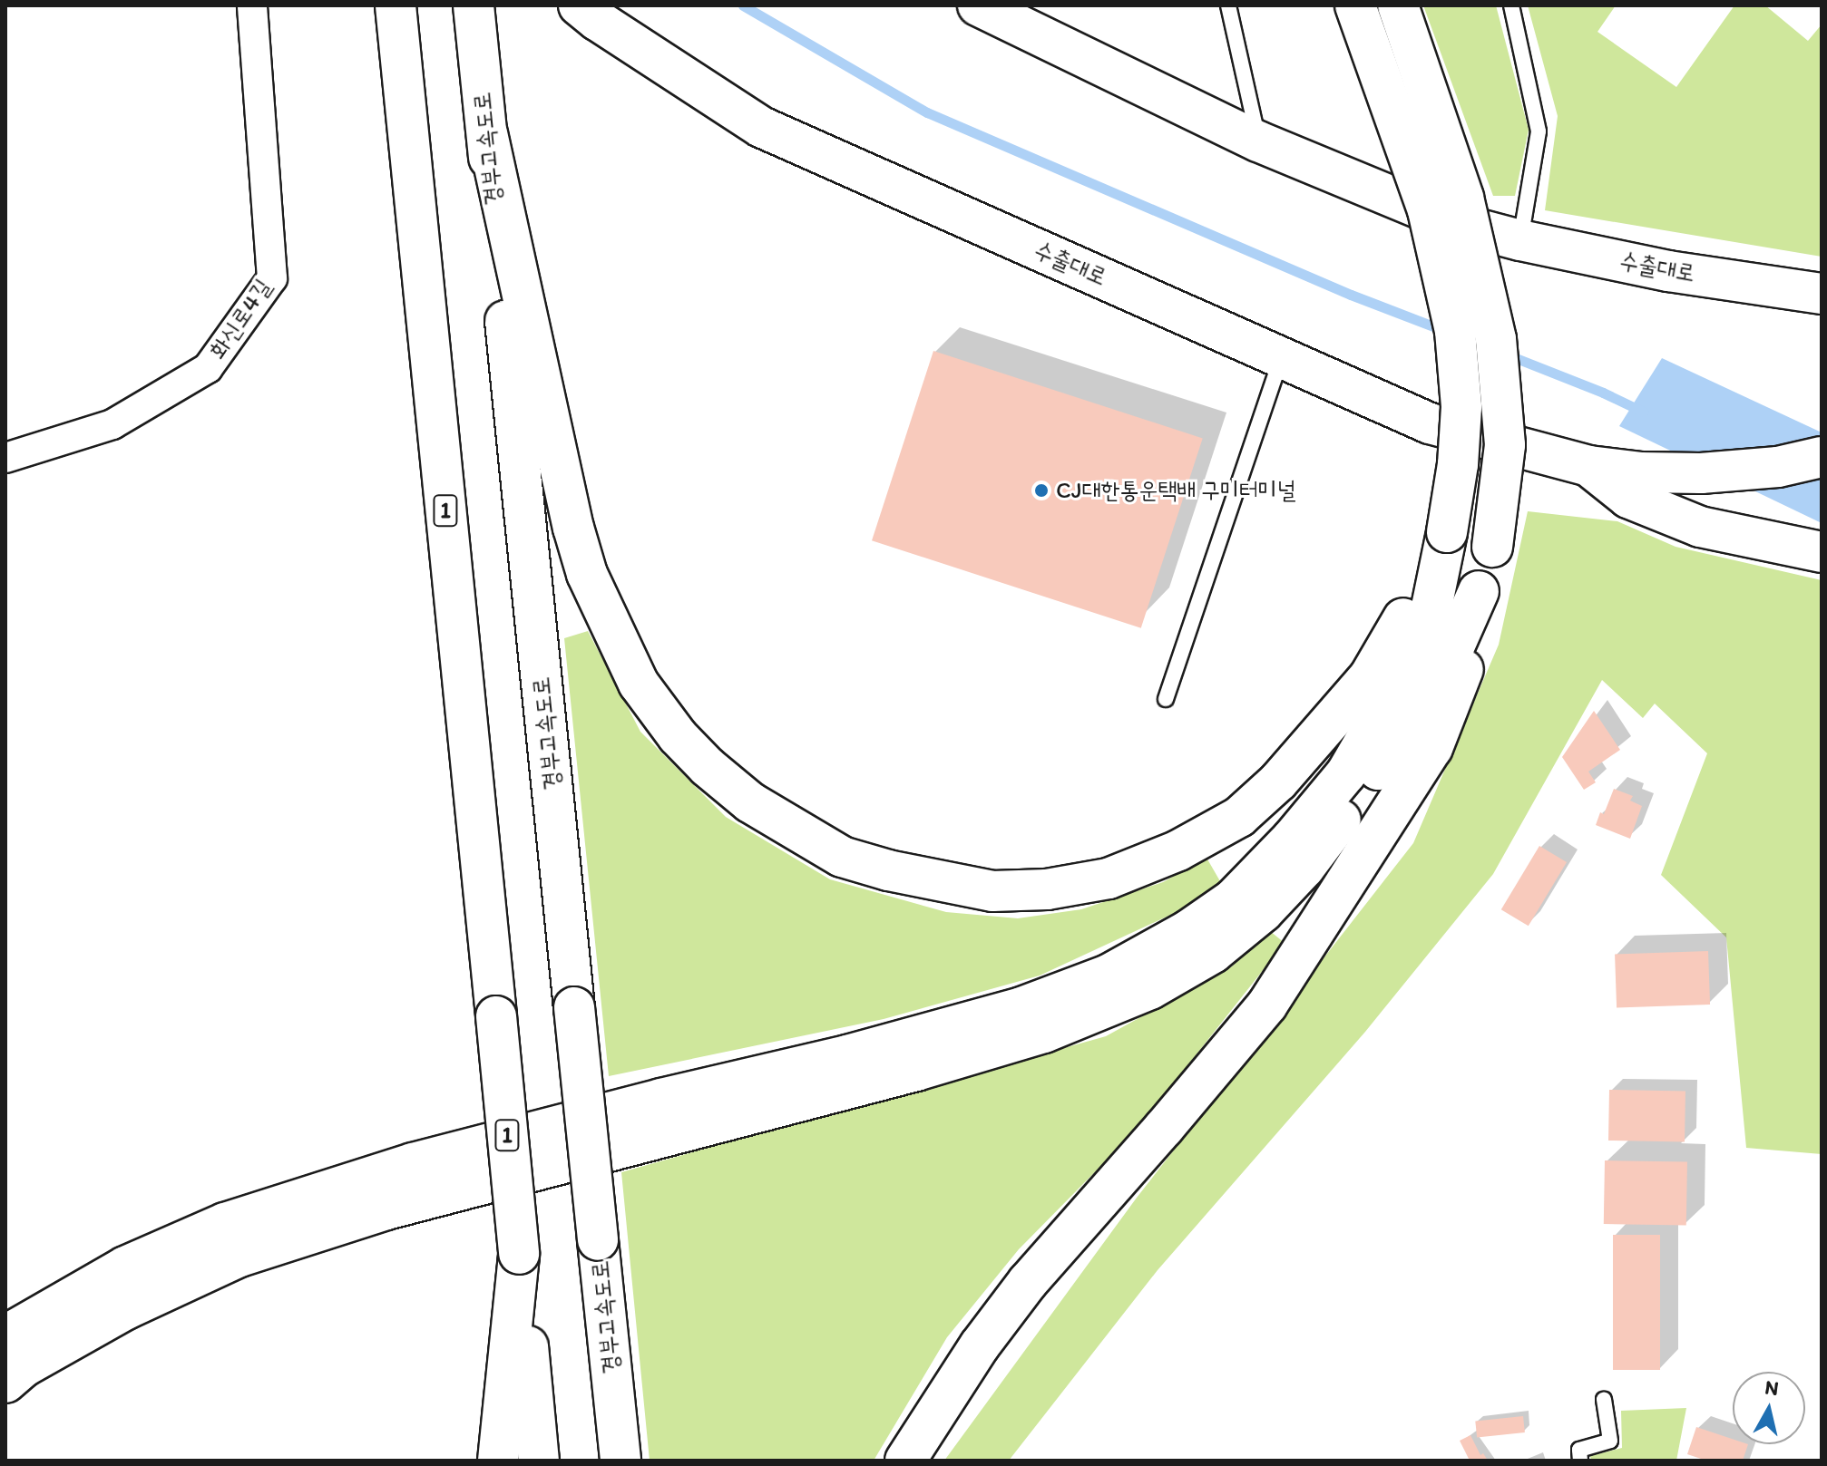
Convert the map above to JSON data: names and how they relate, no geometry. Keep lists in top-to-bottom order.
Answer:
{
  "streets": {
    "main road": ["경부고속도로", "수출대로", "1"],
    "street": ["화신로4길"]
  },
  "places": ["CJ대한통운택배 구미터미널"],
  "north": "top"
}
